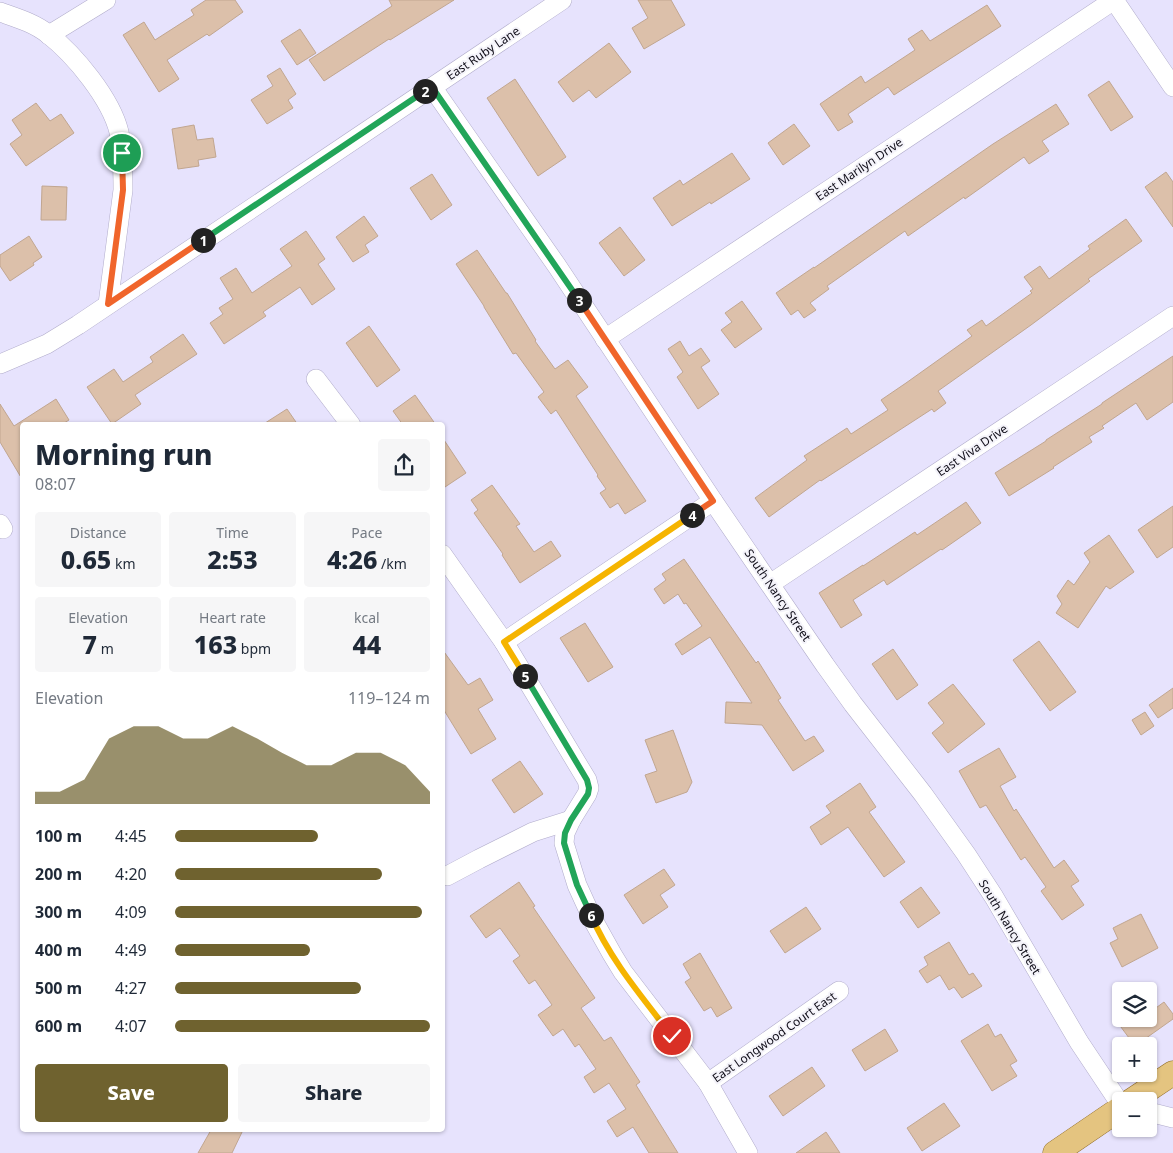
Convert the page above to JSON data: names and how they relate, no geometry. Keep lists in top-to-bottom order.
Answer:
{
  "streets": {
    "street": [
      "East Ruby Lane",
      "East Marilyn Drive",
      "East Viva Drive",
      "South Nancy Street",
      "East Longwood Court East"
    ]
  },
  "crossings": [
    ["East Ruby Lane", "South Nancy Street"],
    ["East Marilyn Drive", "South Nancy Street"],
    ["East Viva Drive", "South Nancy Street"]
  ],
  "page": {
    "pins": [
      "2",
      "1",
      "3",
      "4",
      "5",
      "6"
    ],
    "heading": ["Morning run", "08:07"],
    "stats": [
      ["Distance", "0.65 km"],
      ["Time", "2:53"],
      ["Pace", "4:26 /km"],
      ["Elevation", "7 m"],
      ["Heart rate", "163 bpm"],
      ["kcal", "44"]
    ],
    "chart": ["Elevation", "119–124 m"],
    "list": [
      {
        "name": "100 m",
        "note": "4:45"
      },
      {
        "name": "200 m",
        "note": "4:20"
      },
      {
        "name": "300 m",
        "note": "4:09"
      },
      {
        "name": "400 m",
        "note": "4:49"
      },
      {
        "name": "500 m",
        "note": "4:27"
      },
      {
        "name": "600 m",
        "note": "4:07"
      }
    ],
    "map_buttons": ["+", "−"],
    "buttons": ["Save", "Share"]
  }
}
